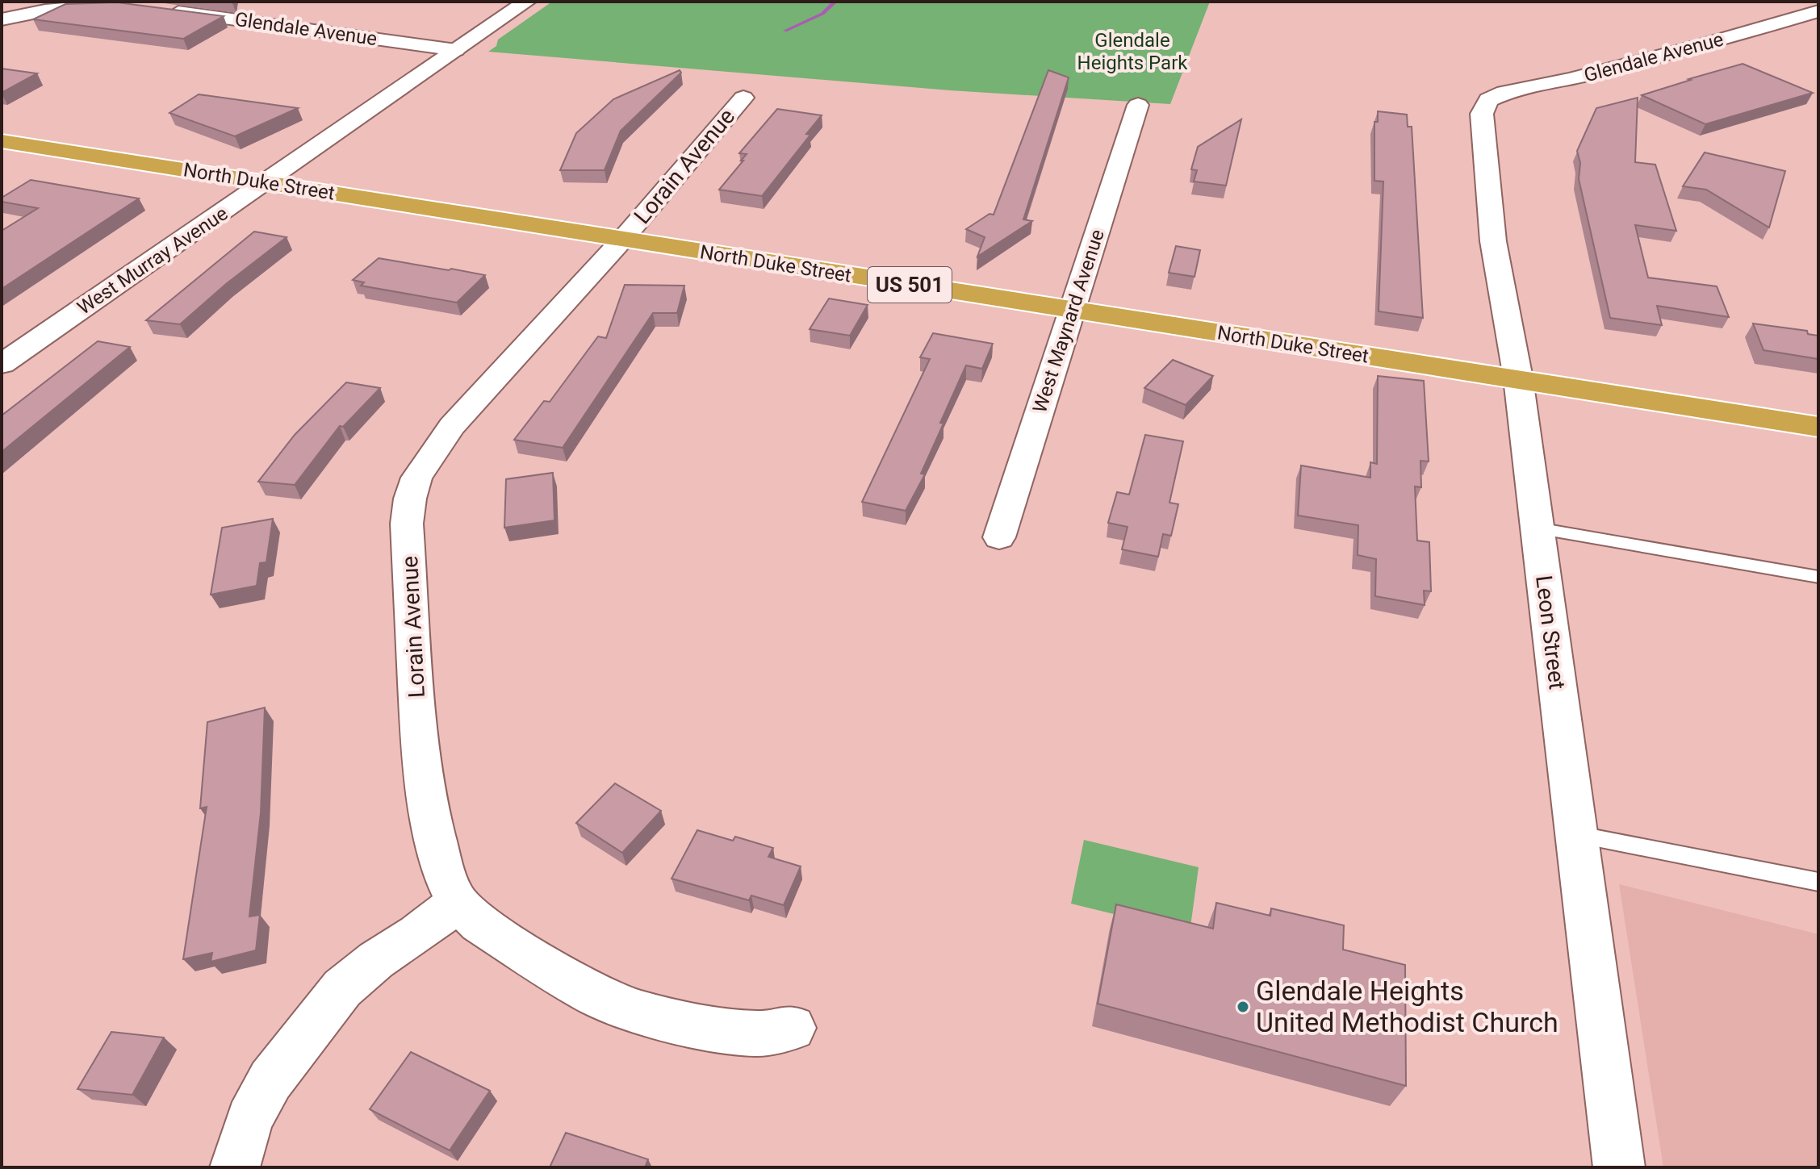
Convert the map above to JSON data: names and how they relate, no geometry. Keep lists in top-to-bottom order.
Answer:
{
  "streets": {
    "highway": ["North Duke Street", "US 501"],
    "street": [
      "Glendale Avenue",
      "Lorain Avenue",
      "West Murray Avenue",
      "West Maynard Avenue",
      "Leon Street"
    ]
  },
  "crossings": [
    ["Glendale Avenue", "West Murray Avenue"],
    ["Glendale Avenue", "Leon Street"],
    ["Lorain Avenue", "North Duke Street"],
    ["North Duke Street", "West Murray Avenue"],
    ["North Duke Street", "West Maynard Avenue"],
    ["North Duke Street", "Leon Street"]
  ],
  "parks": ["Glendale Heights Park"],
  "places": ["Glendale Heights United Methodist Church"]
}
